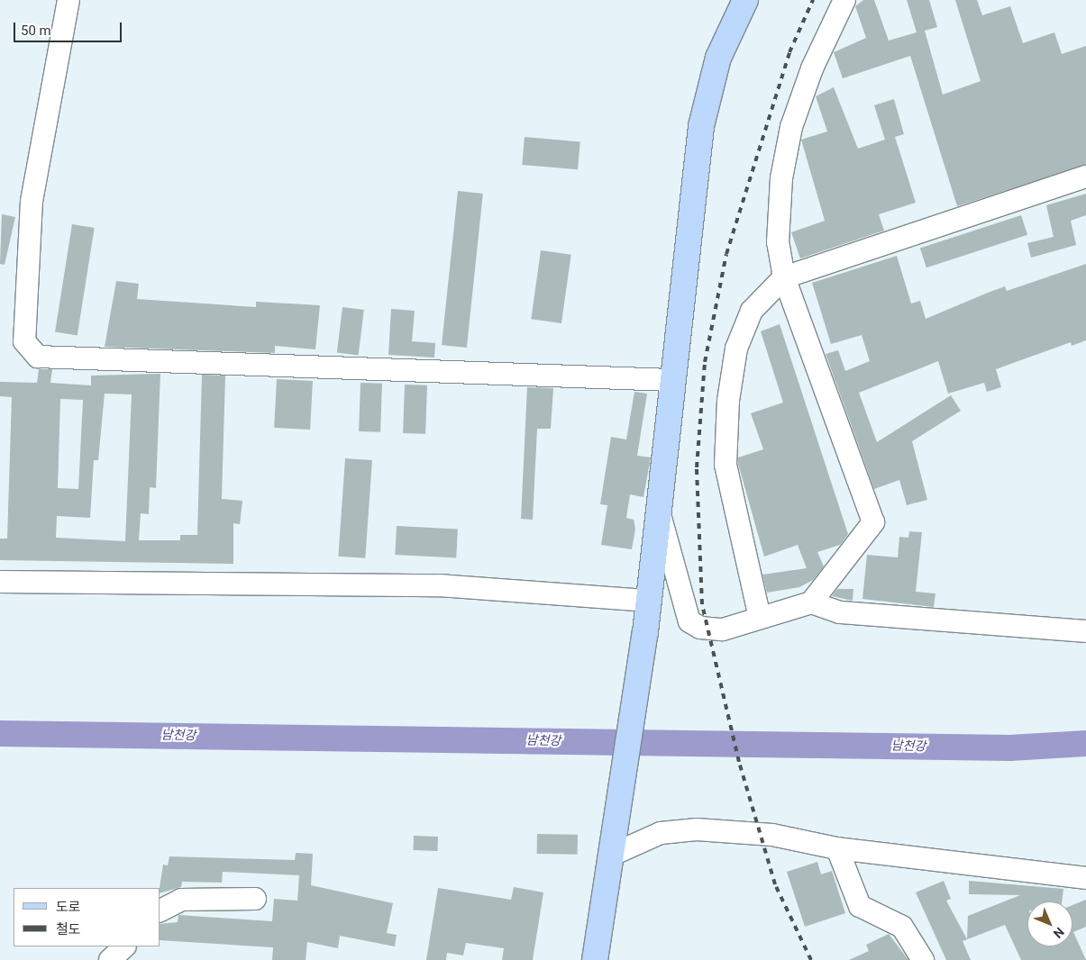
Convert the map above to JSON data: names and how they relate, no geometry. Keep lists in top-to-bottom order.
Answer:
{
  "water": ["남천강"],
  "legend": ["도로", "철도"],
  "scale_bar": "50 m",
  "north": "bottom right"
}
